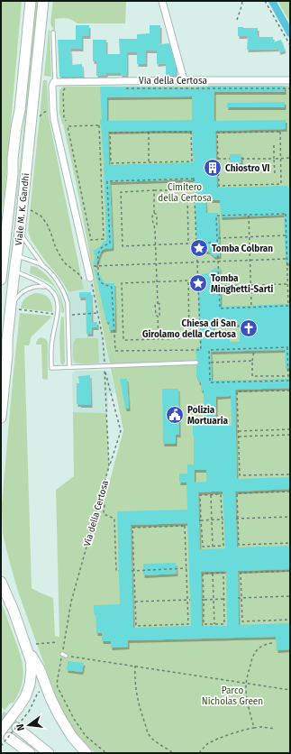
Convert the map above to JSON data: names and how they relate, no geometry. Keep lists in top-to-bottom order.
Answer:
{
  "streets": {
    "main road": ["Viale M. K. Gandhi"],
    "street": ["Via della Certosa"]
  },
  "parks": ["Cimitero della Certosa", "Parco Nicholas Green"],
  "places": {
    "building": ["Chiostro VI"],
    "place": ["Tomba Colbran", "Tomba Minghetti-Sarti"],
    "church": ["Chiesa di San Girolamo della Certosa"],
    "public building": ["Polizia Mortuaria"]
  },
  "north": "left"
}
